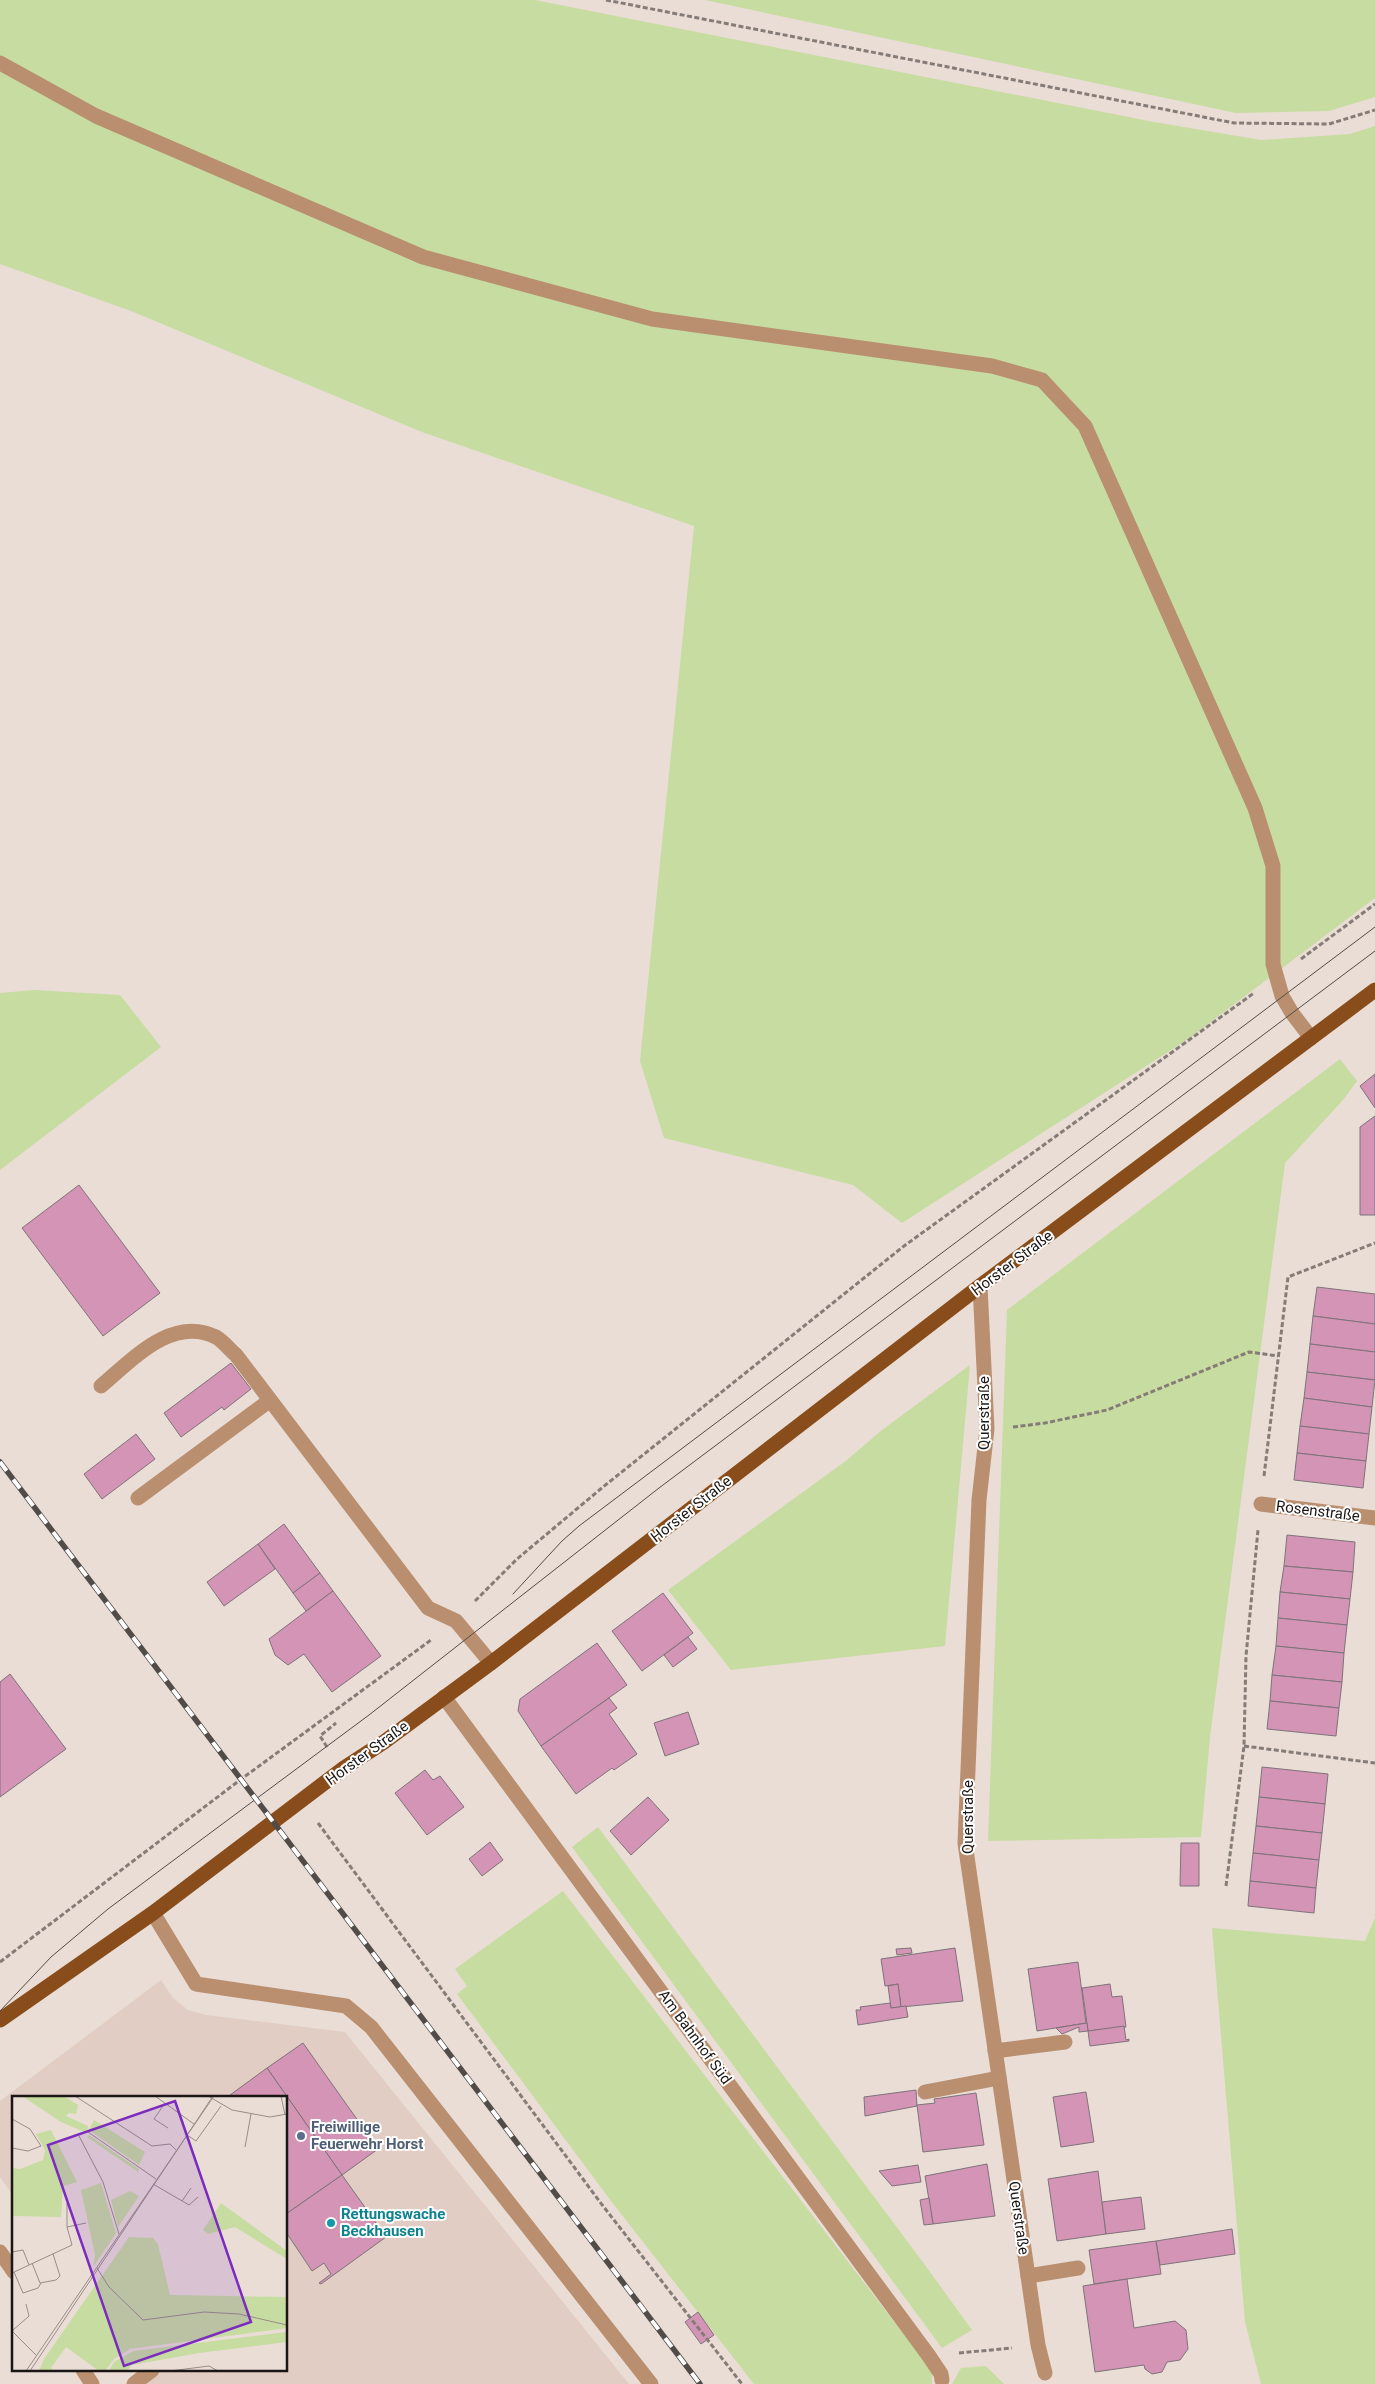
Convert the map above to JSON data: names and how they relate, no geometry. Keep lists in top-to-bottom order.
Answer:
{
  "streets": {
    "main road": ["Horster Straße"],
    "street": ["Querstraße", "Rosenstraße", "Am Bahnhof Süd"]
  },
  "crossings": [
    ["Horster Straße", "Querstraße"],
    ["Horster Straße", "Am Bahnhof Süd"]
  ],
  "places": ["Freiwillige Feuerwehr Horst", "Rettungswache Beckhausen"]
}
